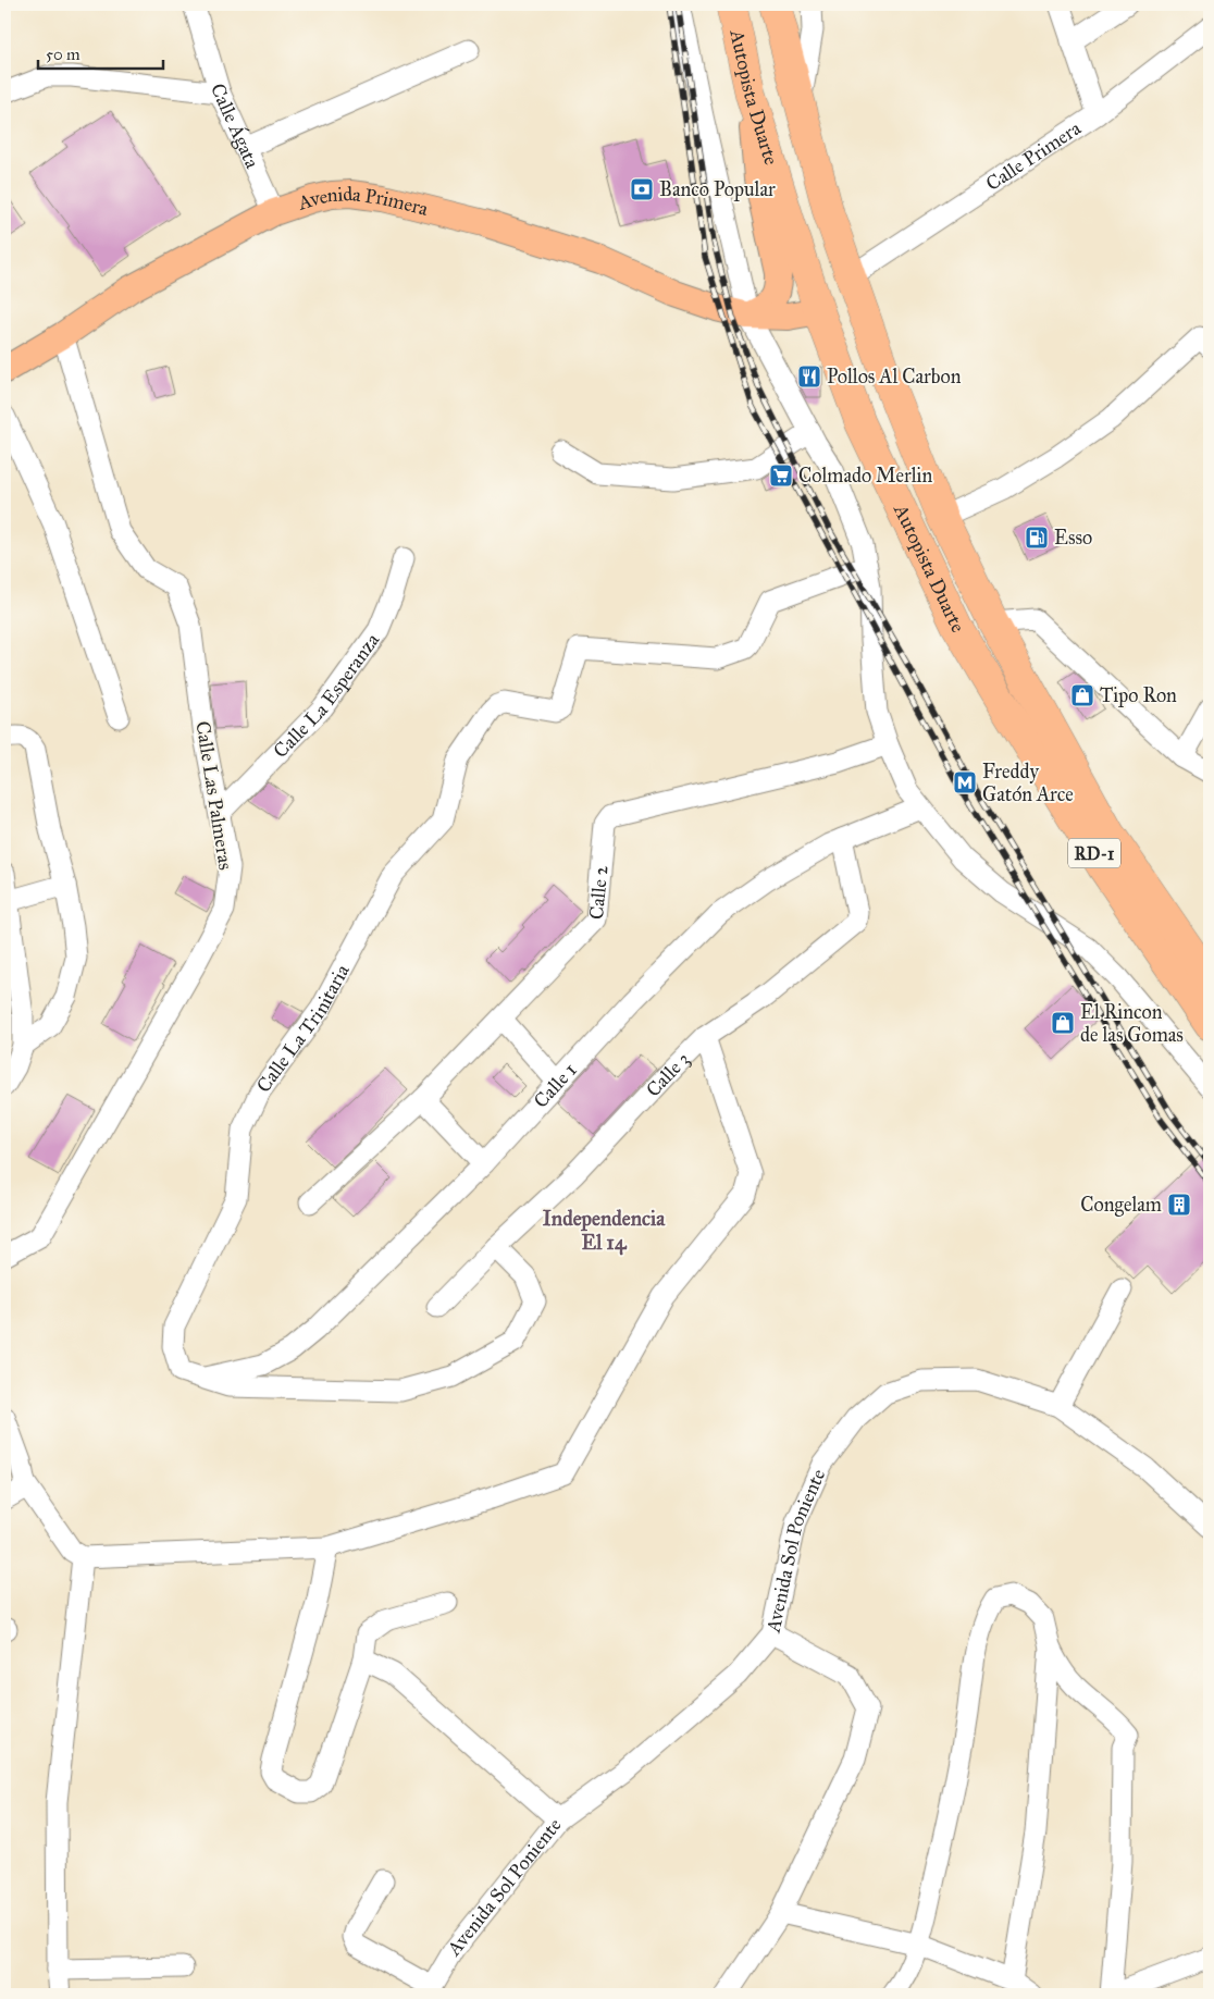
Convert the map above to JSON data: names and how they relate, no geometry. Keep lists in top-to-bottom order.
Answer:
{
  "streets": {
    "highway": ["Autopista Duarte", "RD-1"],
    "main road": ["Avenida Primera"],
    "street": [
      "Calle Ágata",
      "Calle Primera",
      "Calle La Esperanza",
      "Calle Las Palmeras",
      "Calle 2",
      "Calle La Trinitaria",
      "Calle 3",
      "Calle 1",
      "Avenida Sol Poniente"
    ]
  },
  "crossings": [
    ["Autopista Duarte", "Calle Primera"],
    ["Autopista Duarte", "Avenida Primera"],
    ["Calle Ágata", "Avenida Primera"],
    ["Avenida Primera", "Calle Las Palmeras"],
    ["Calle La Esperanza", "Calle Las Palmeras"],
    ["Calle La Trinitaria", "Calle 3"],
    ["Calle La Trinitaria", "Calle 1"],
    ["Calle 3", "Calle 1"]
  ],
  "districts": ["Independencia El 14"],
  "places": {
    "bank": ["Banco Popular"],
    "restaurant": ["Pollos Al Carbon"],
    "supermarket": ["Colmado Merlin"],
    "fuel station": ["Esso"],
    "shop": ["Tipo Ron", "El Rincon de las Gomas"],
    "metro station": ["Freddy Gatón Arce"],
    "building": ["Congelam"]
  },
  "scale_bar": "50 m"
}
